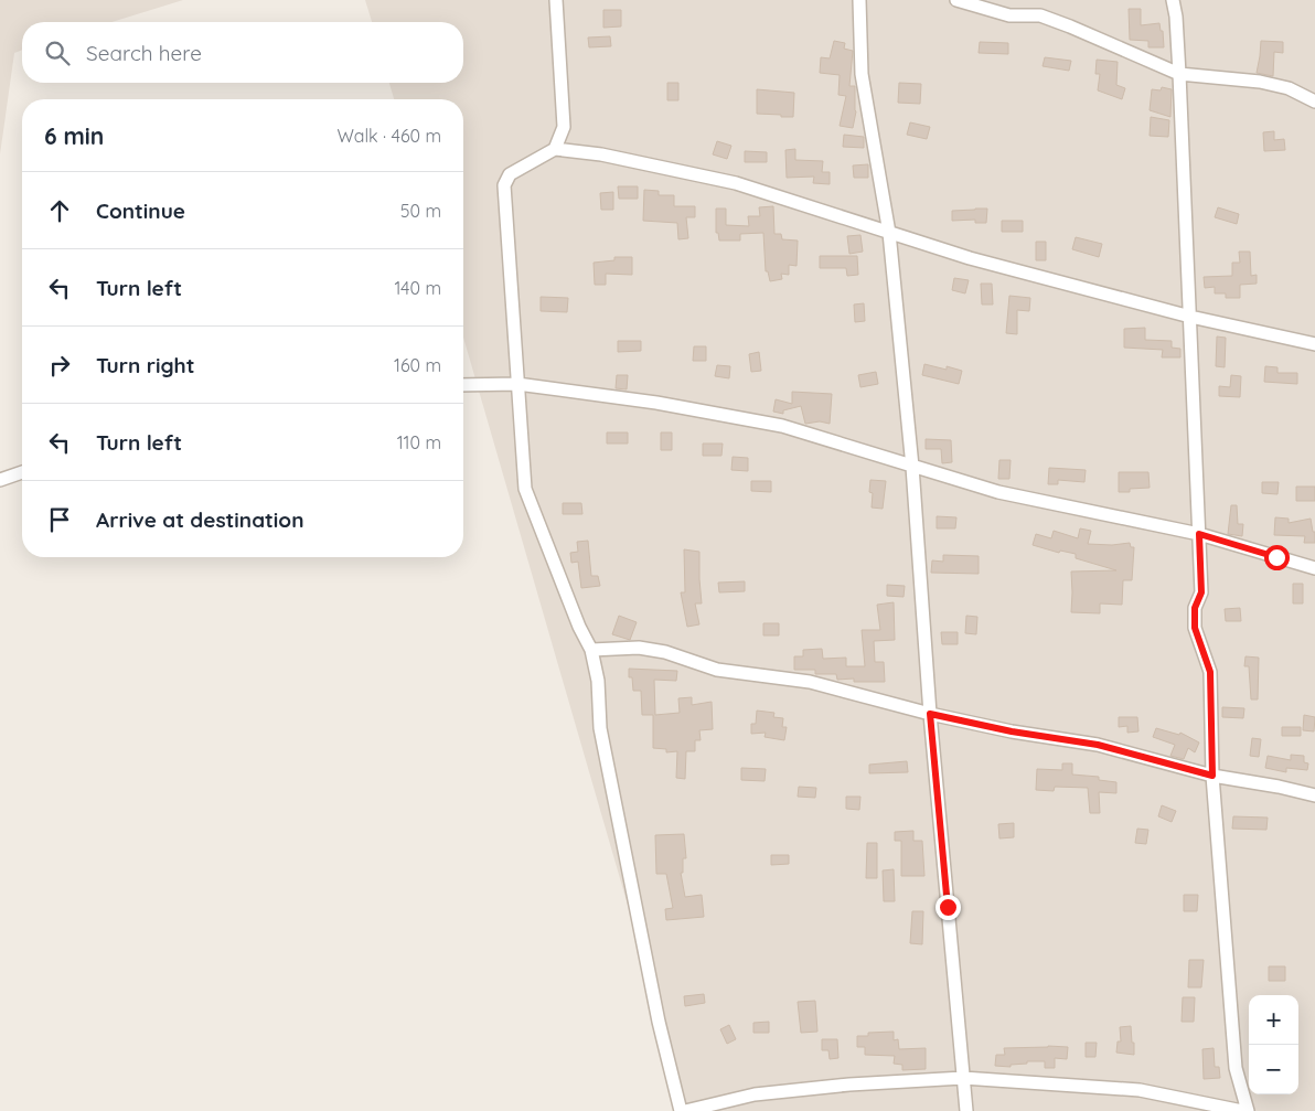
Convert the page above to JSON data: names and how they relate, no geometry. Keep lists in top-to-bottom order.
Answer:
{
  "page": {
    "search": "Search here",
    "heading": ["6 min", "Walk · 460 m"],
    "list": [
      ["Continue", "50 m"],
      ["Turn left", "140 m"],
      ["Turn right", "160 m"],
      ["Turn left", "110 m"],
      "Arrive at destination"
    ],
    "map_buttons": ["+", "−"]
  }
}
